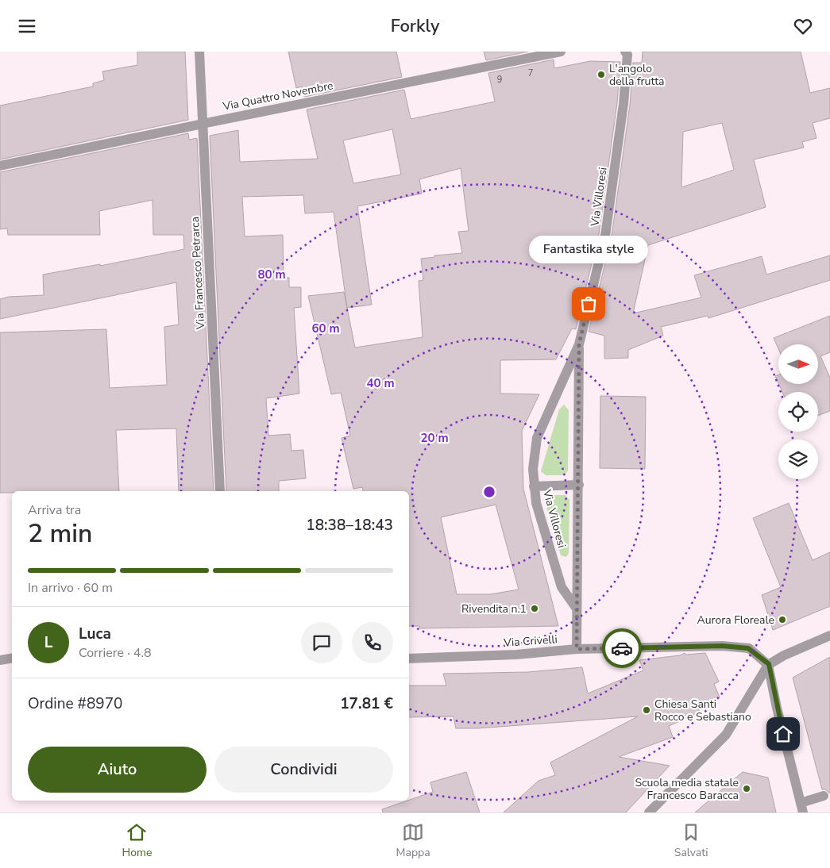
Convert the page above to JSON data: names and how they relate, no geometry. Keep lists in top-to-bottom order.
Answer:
{
  "streets": {
    "street": [
      "Via Quattro Novembre",
      "Via Villoresi",
      "Via Francesco Petrarca",
      "Via Crivelli"
    ]
  },
  "crossings": [
    ["Via Quattro Novembre", "Via Francesco Petrarca"],
    ["Via Villoresi", "Via Crivelli"]
  ],
  "places": [
    "L'angolo della frutta",
    "Fantastika style",
    "Rivendita n.1",
    "Aurora Floreale",
    "Chiesa Santi Rocco e Sebastiano",
    "Scuola media statale Francesco Baracca"
  ],
  "house_numbers": ["7", "9"],
  "north": "right",
  "page": {
    "header": "Forkly",
    "bubble": "Fantastika style",
    "heading": ["2 min", "Arriva tra", "18:38–18:43"],
    "panel": [
      "Luca",
      "Corriere · 4.8",
      "Ordine #8970",
      "17.81 €"
    ],
    "bar": "In arrivo · 60 m",
    "round": "L",
    "buttons": ["Aiuto", "Condividi"],
    "tabs": ["Home", "Mappa", "Salvati"]
  },
  "rings": [
    "80 m",
    "60 m",
    "40 m",
    "20 m"
  ]
}
